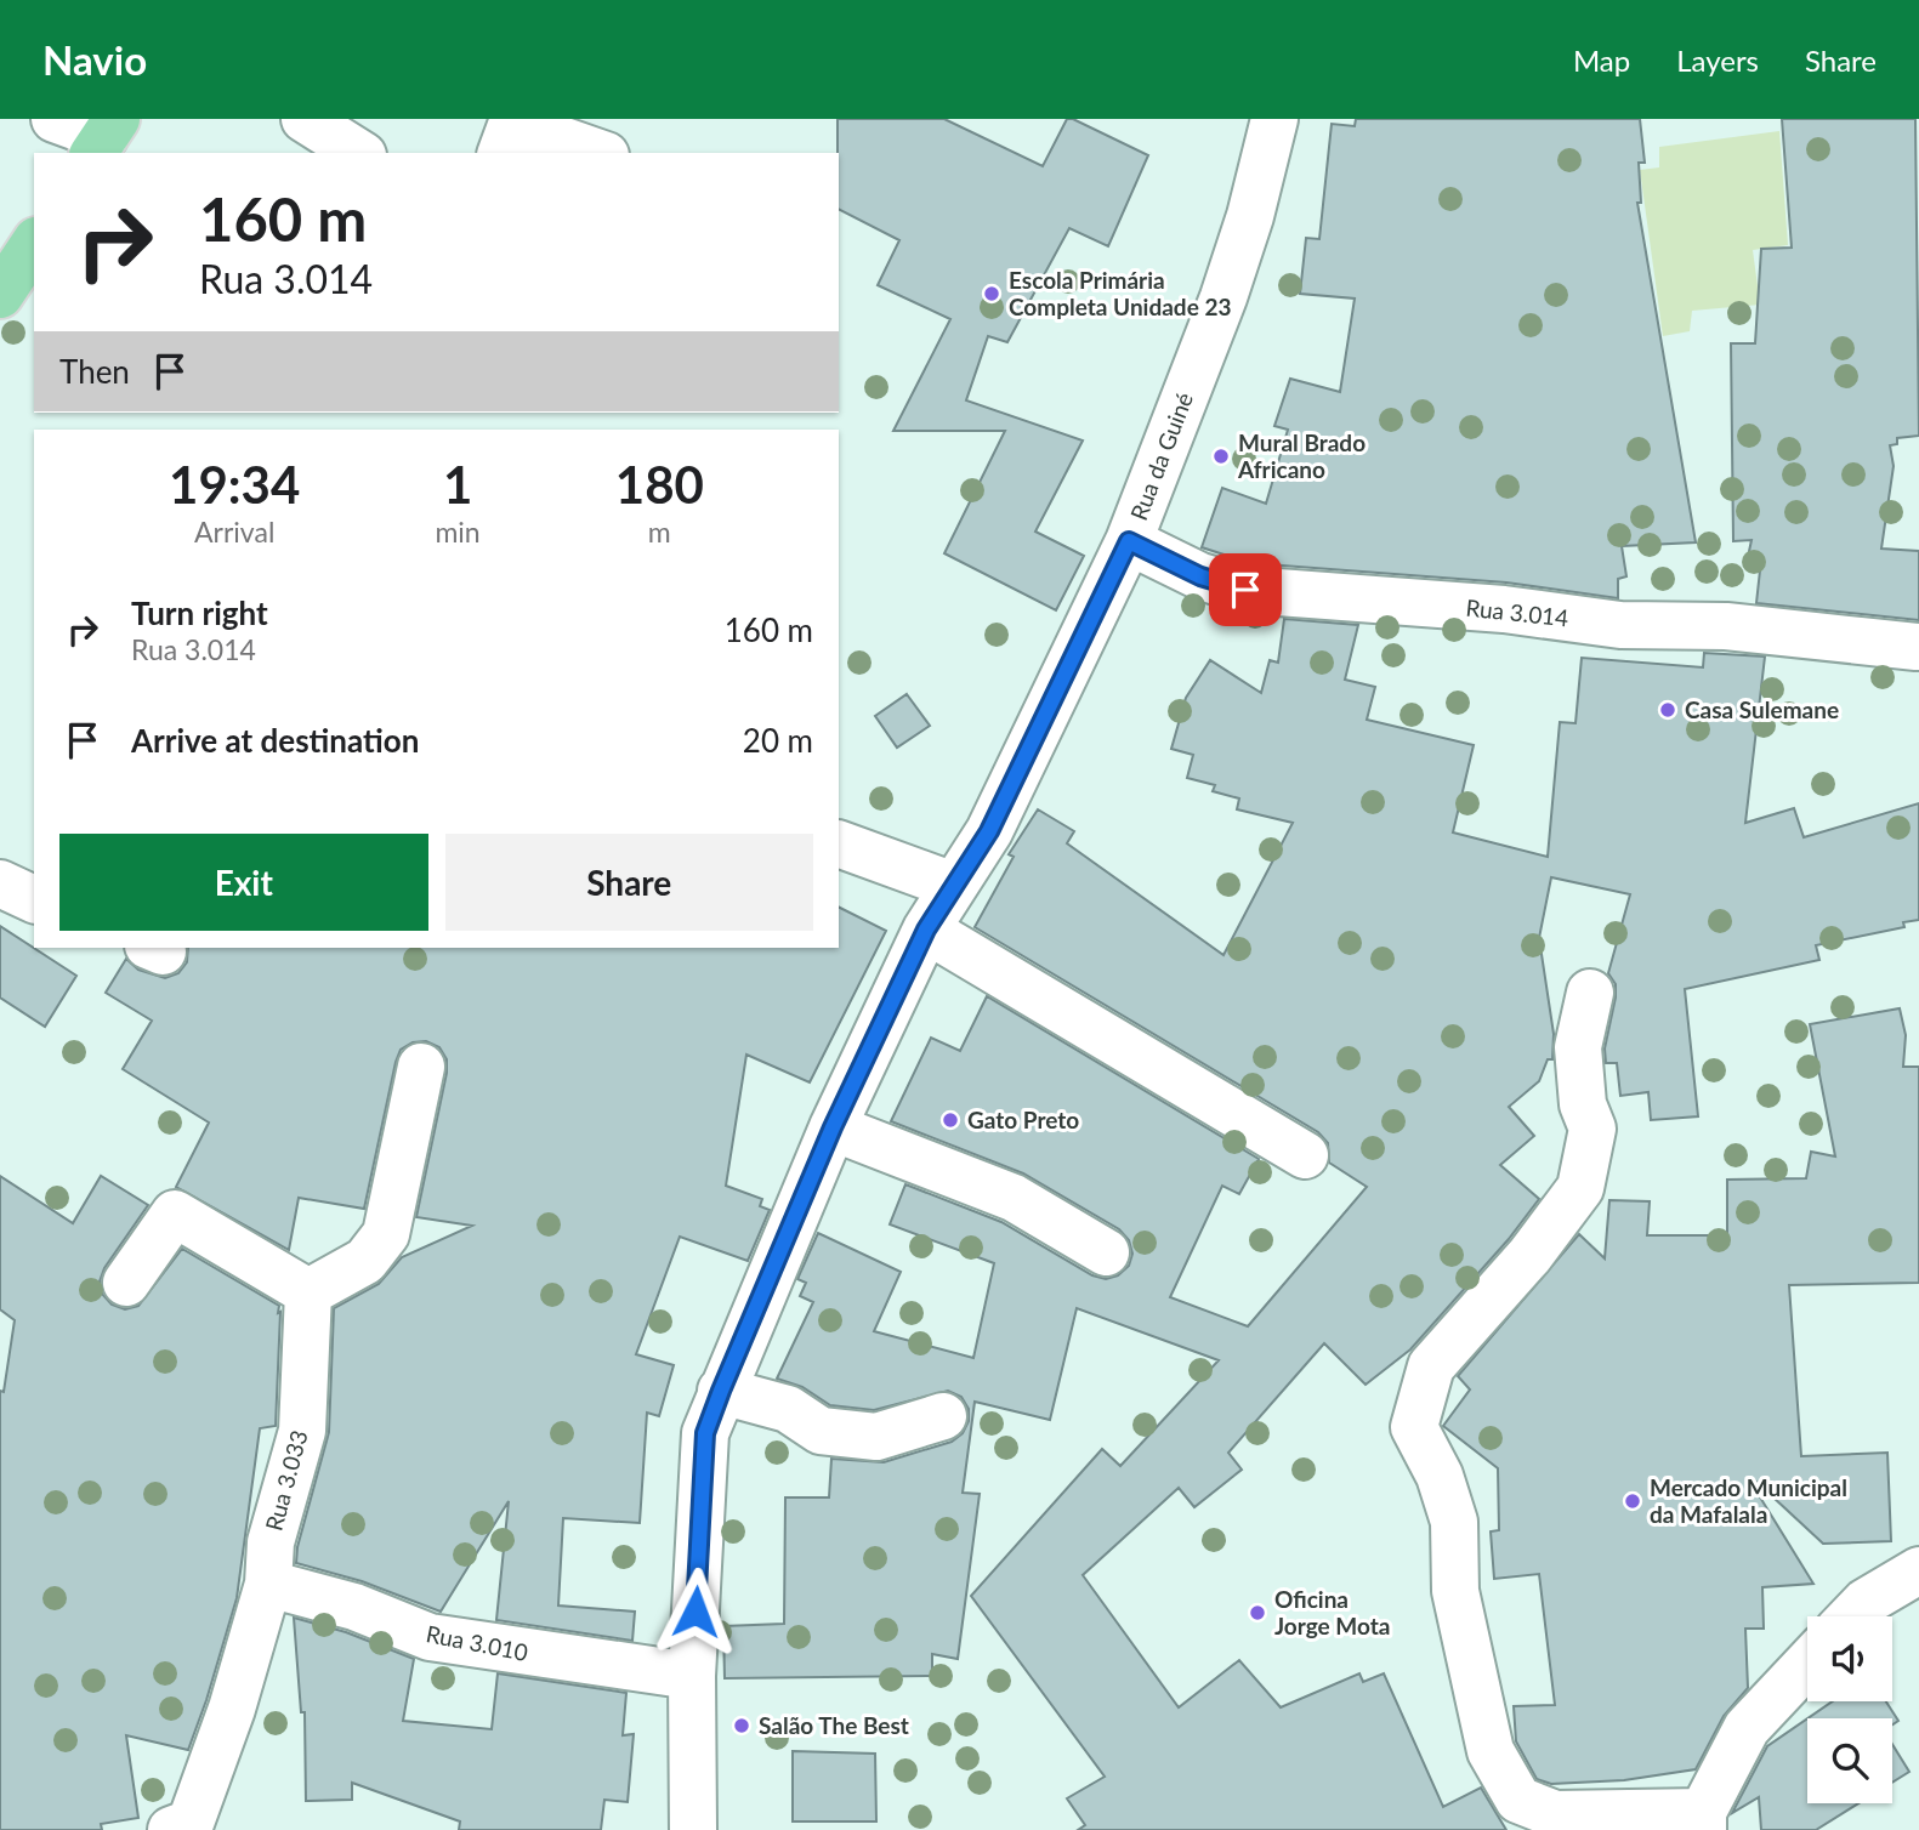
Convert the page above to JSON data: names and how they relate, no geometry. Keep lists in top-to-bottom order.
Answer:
{
  "streets": {
    "street": [
      "Rua da Guiné",
      "Rua 3.014",
      "Rua 3.033",
      "Rua 3.010"
    ]
  },
  "crossings": [
    ["Rua da Guiné", "Rua 3.014"],
    ["Rua da Guiné", "Rua 3.010"],
    ["Rua 3.033", "Rua 3.010"]
  ],
  "places": [
    "Escola Primária Completa Unidade 23",
    "Mural Brado Africano",
    "Casa Sulemane",
    "Gato Preto",
    "Mercado Municipal da Mafalala",
    "Oficina Jorge Mota",
    "Salão The Best"
  ],
  "page": {
    "header": "Navio",
    "nav": ["Map", "Layers", "Share"],
    "turn": ["160 m", "Rua 3.014"],
    "then": "Then",
    "eta": [
      "19:34",
      "Arrival",
      "1",
      "min",
      "180",
      "m"
    ],
    "list": [
      {
        "name": "Turn right",
        "note": "Rua 3.014",
        "value": "160 m"
      },
      {
        "name": "Arrive at destination",
        "value": "20 m"
      }
    ],
    "buttons": ["Exit", "Share"]
  }
}
